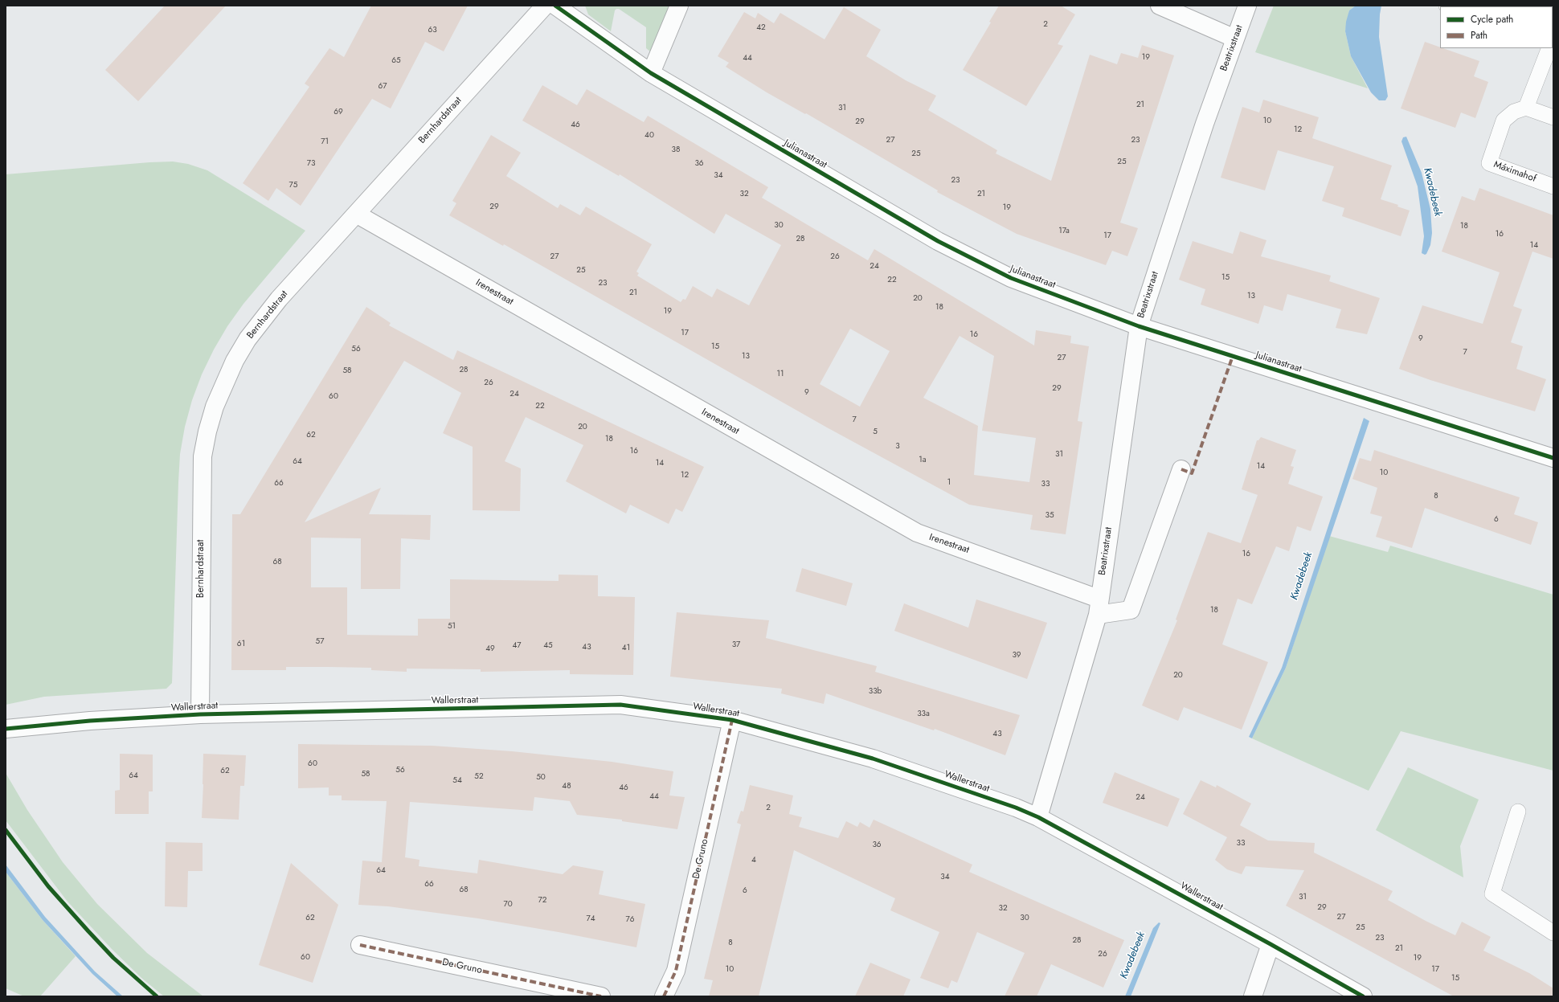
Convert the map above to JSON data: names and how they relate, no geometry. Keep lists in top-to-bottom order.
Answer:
{
  "streets": {
    "street": [
      "Beatrixstraat",
      "Bernhardstraat",
      "Julianastraat",
      "Irenestraat",
      "Wallerstraat",
      "De Gruno"
    ],
    "lane": ["Máximahof"]
  },
  "crossings": [
    ["Beatrixstraat", "Julianastraat"],
    ["Beatrixstraat", "Irenestraat"],
    ["Beatrixstraat", "Wallerstraat"],
    ["Bernhardstraat", "Irenestraat"],
    ["Bernhardstraat", "Wallerstraat"],
    ["Wallerstraat", "De Gruno"]
  ],
  "water": ["Kwadebeek"],
  "house_numbers": [
    "2",
    "42",
    "63",
    "19",
    "44",
    "65",
    "67",
    "21",
    "31",
    "69",
    "10",
    "29",
    "46",
    "12",
    "40",
    "27",
    "23",
    "71",
    "38",
    "25",
    "25",
    "73",
    "36",
    "34",
    "23",
    "75",
    "32",
    "21",
    "29",
    "19",
    "30",
    "18",
    "17a",
    "16",
    "17",
    "28",
    "14",
    "27",
    "26",
    "24",
    "25",
    "15",
    "22",
    "23",
    "21",
    "13",
    "20",
    "18",
    "19",
    "17",
    "16",
    "9",
    "15",
    "56",
    "7",
    "13",
    "27",
    "28",
    "58",
    "11",
    "26",
    "29",
    "9",
    "24",
    "60",
    "22",
    "7",
    "20",
    "5",
    "62",
    "18",
    "3",
    "16",
    "31",
    "1a",
    "64",
    "14",
    "14",
    "10",
    "12",
    "1",
    "66",
    "33",
    "8",
    "35",
    "6",
    "16",
    "68",
    "18",
    "51",
    "57",
    "61",
    "37",
    "47",
    "45",
    "43",
    "41",
    "49",
    "39",
    "20",
    "33b",
    "33a",
    "43",
    "60",
    "56",
    "62",
    "58",
    "64",
    "52",
    "50",
    "54",
    "48",
    "46",
    "44",
    "24",
    "2",
    "33",
    "36",
    "4",
    "64",
    "34",
    "66",
    "68",
    "6",
    "31",
    "72",
    "70",
    "29",
    "32",
    "27",
    "62",
    "30",
    "74",
    "76",
    "25",
    "23",
    "28",
    "8",
    "21",
    "26",
    "60",
    "19",
    "10",
    "17",
    "15"
  ],
  "legend": ["Cycle path", "Path"]
}
